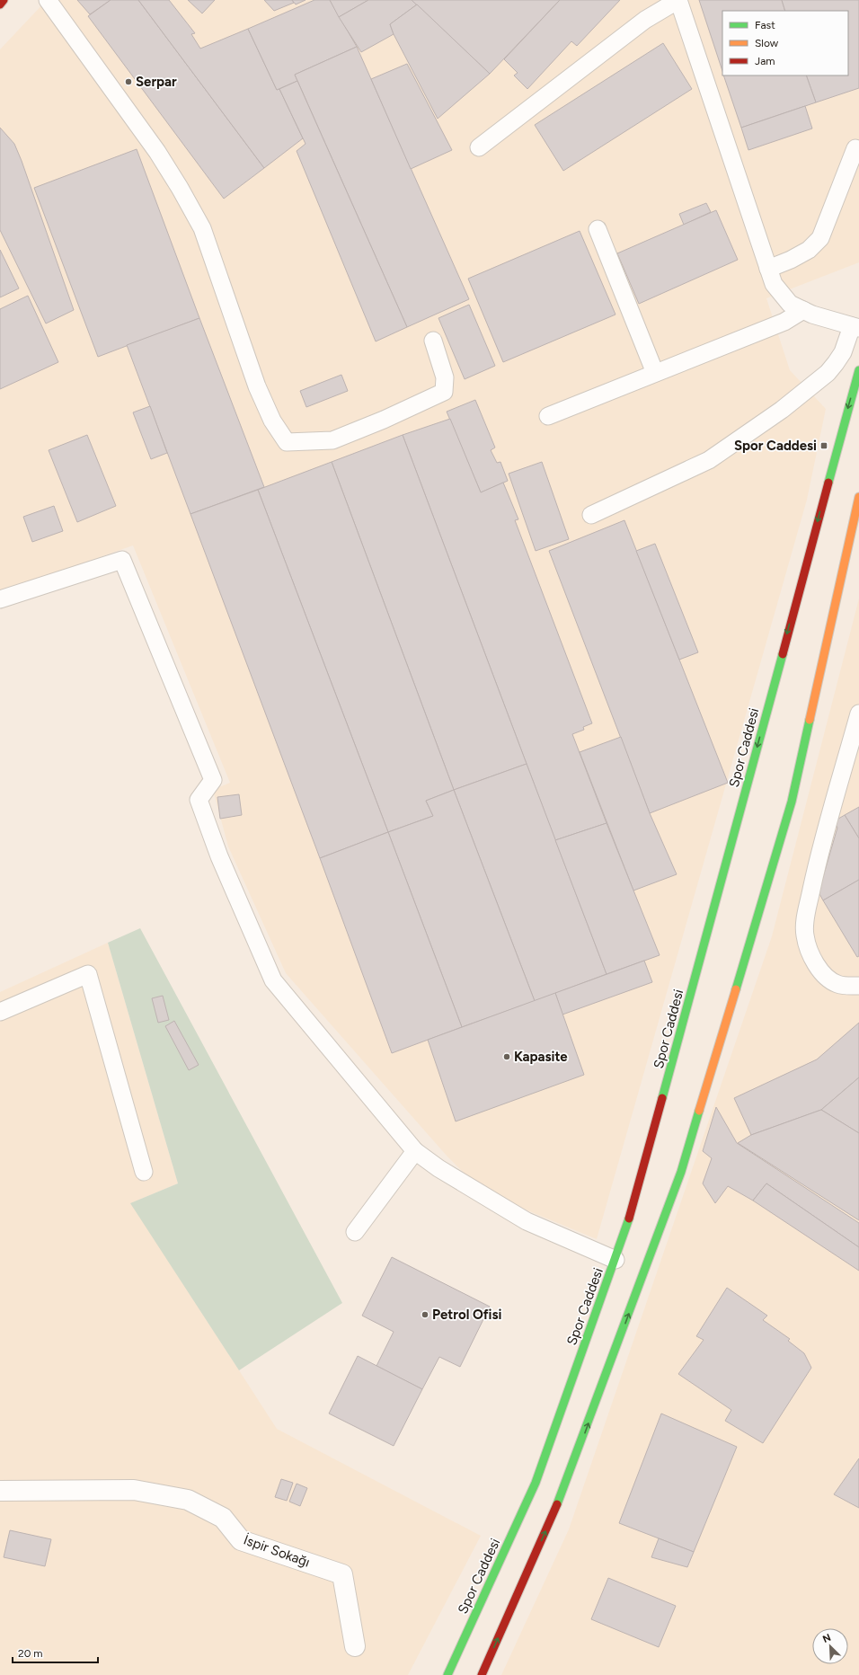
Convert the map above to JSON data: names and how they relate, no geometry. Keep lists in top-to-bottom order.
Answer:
{
  "streets": {
    "main road": ["Spor Caddesi"],
    "street": ["İspir Sokağı"]
  },
  "places": {
    "other": ["Serpar", "Kapasite", "Petrol Ofisi"],
    "transit": ["Spor Caddesi"]
  },
  "legend": ["Fast", "Slow", "Jam"],
  "scale_bar": "20 m",
  "north": "top left"
}
